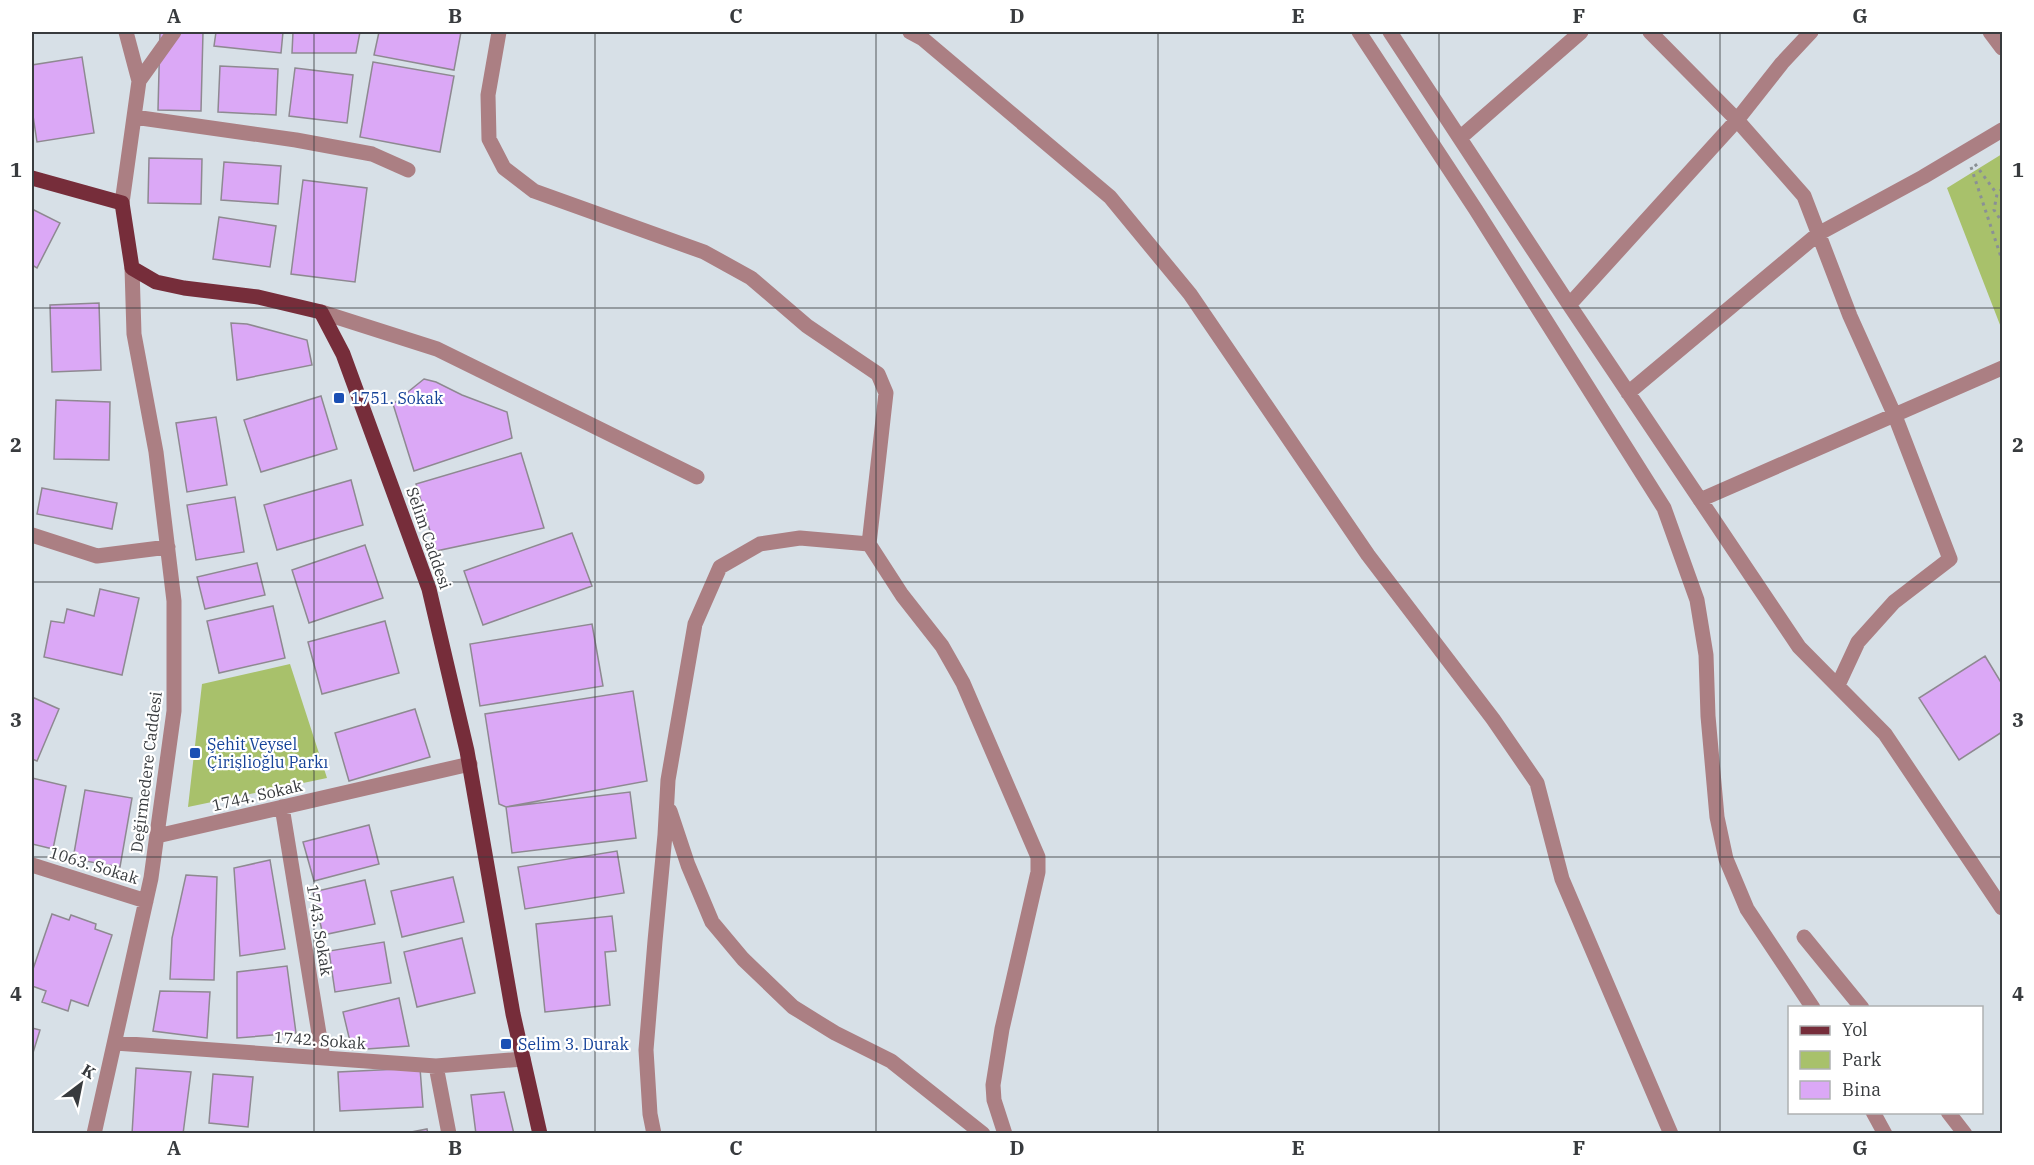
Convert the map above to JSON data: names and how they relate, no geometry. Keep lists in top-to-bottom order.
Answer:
{
  "streets": {
    "main road": ["Selim Caddesi"],
    "street": [
      "Değirmedere Caddesi",
      "1744. Sokak",
      "1063. Sokak",
      "1743. Sokak",
      "1742. Sokak"
    ]
  },
  "crossings": [
    ["Selim Caddesi", "1744. Sokak"],
    ["Selim Caddesi", "1742. Sokak"],
    ["Değirmedere Caddesi", "1744. Sokak"],
    ["Değirmedere Caddesi", "1063. Sokak"],
    ["Değirmedere Caddesi", "1742. Sokak"],
    ["1744. Sokak", "1743. Sokak"],
    ["1743. Sokak", "1742. Sokak"]
  ],
  "places": {
    "transit": ["1751. Sokak", "Şehit Veysel Çirişlioğlu Parkı", "Selim 3. Durak"]
  },
  "legend": ["Yol", "Park", "Bina"],
  "north": "top right",
  "grid": {
    "columns": [
      "A",
      "B",
      "C",
      "D",
      "E",
      "F",
      "G"
    ],
    "rows": [
      "1",
      "2",
      "3",
      "4"
    ]
  }
}
